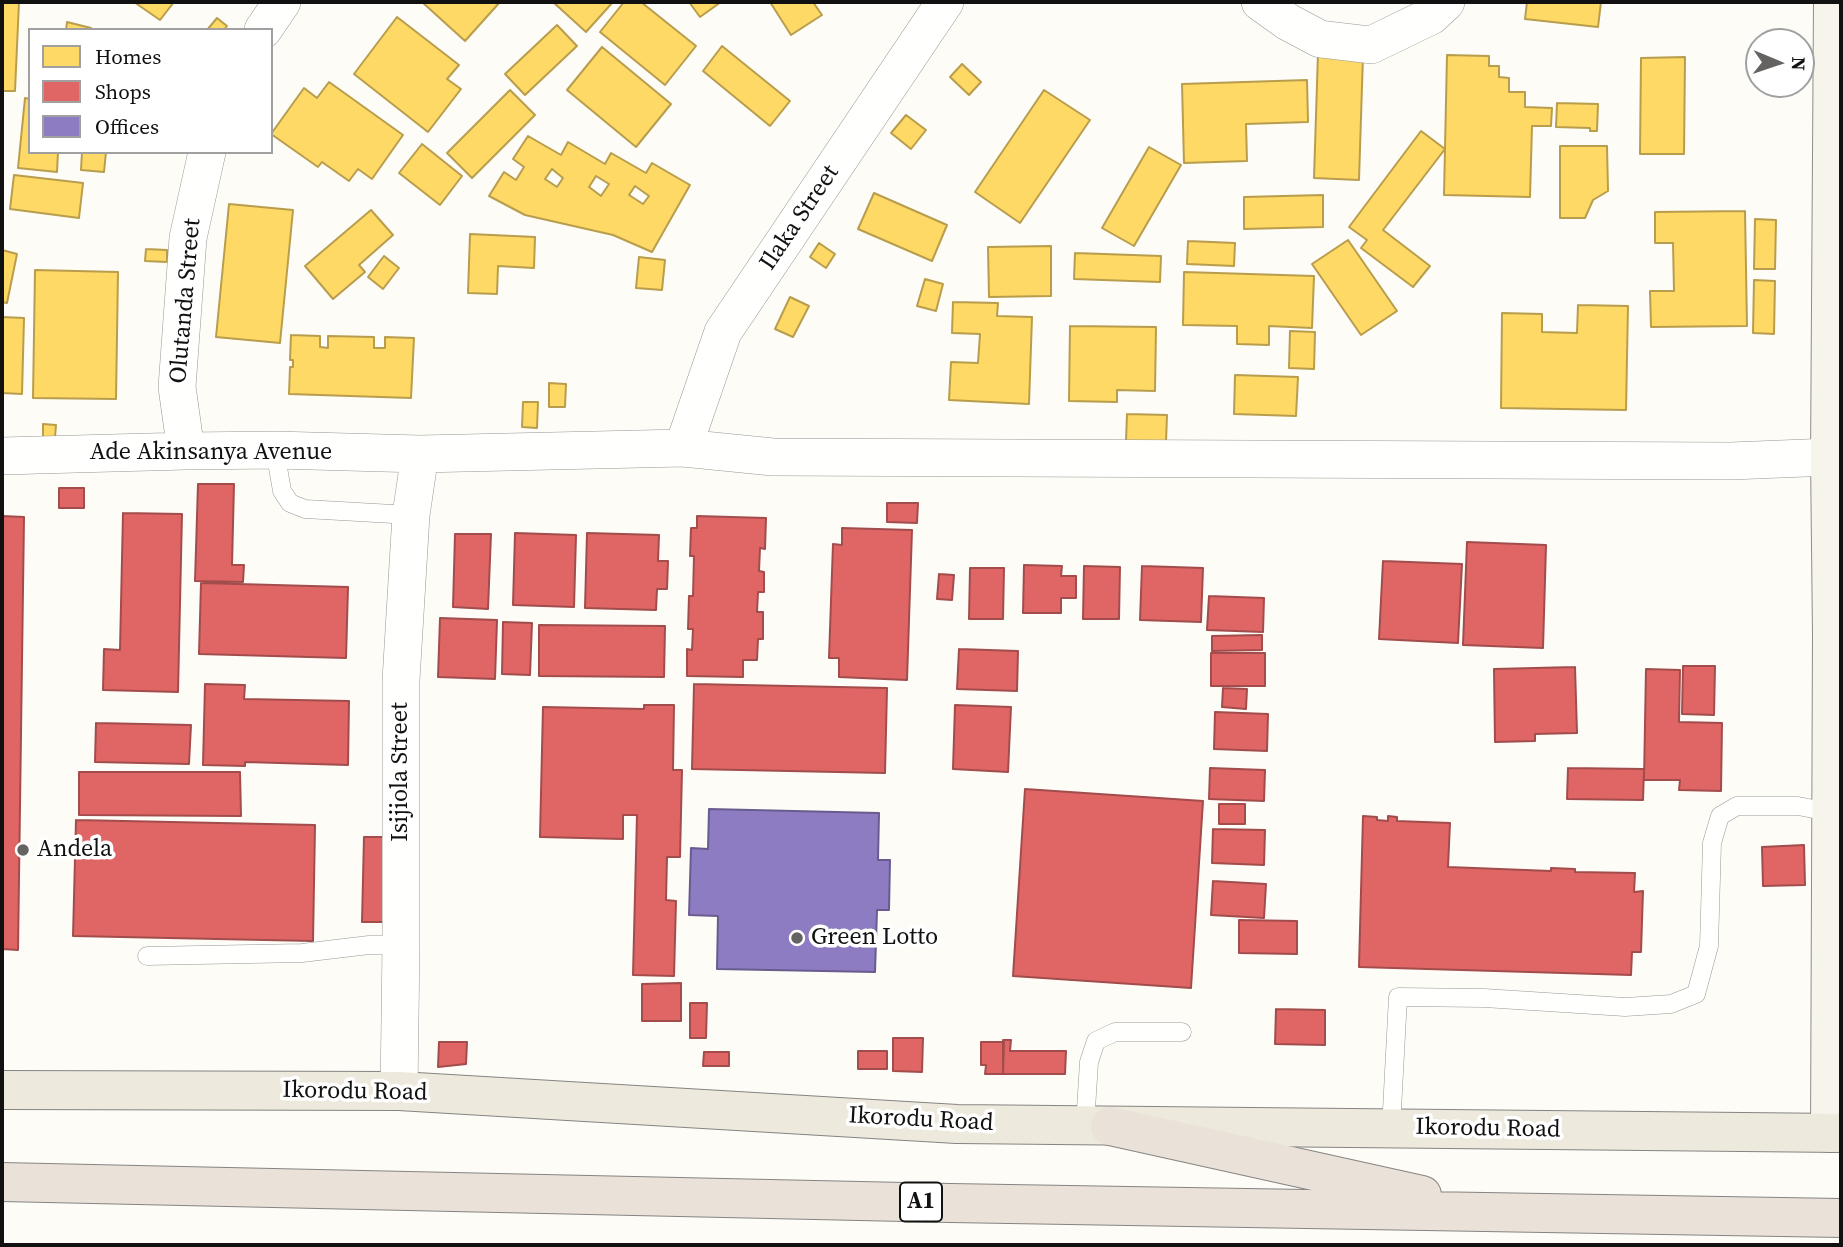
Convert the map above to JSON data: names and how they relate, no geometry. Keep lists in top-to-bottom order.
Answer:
{
  "streets": {
    "highway": ["A1"],
    "main road": ["Ikorodu Road"],
    "street": [
      "Ilaka Street",
      "Olutanda Street",
      "Ade Akinsanya Avenue",
      "Isijiola Street"
    ]
  },
  "crossings": [
    ["Ilaka Street", "Ade Akinsanya Avenue"],
    ["Olutanda Street", "Ade Akinsanya Avenue"],
    ["Ade Akinsanya Avenue", "Isijiola Street"],
    ["Isijiola Street", "Ikorodu Road"]
  ],
  "places": ["Andela", "Green Lotto"],
  "legend": ["Homes", "Shops", "Offices"],
  "north": "right"
}
